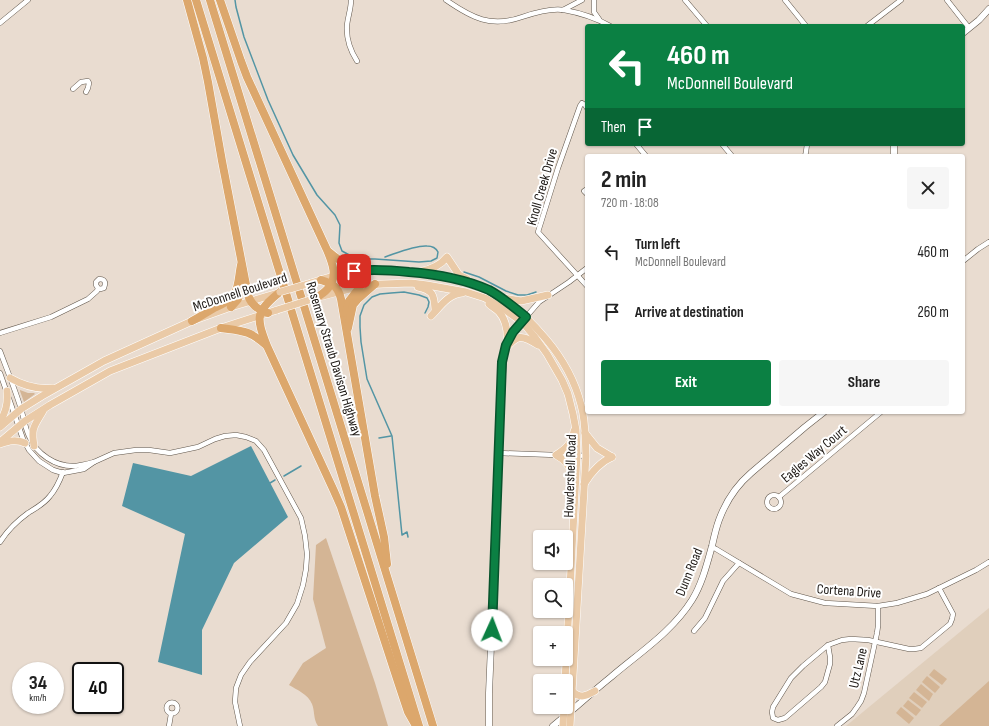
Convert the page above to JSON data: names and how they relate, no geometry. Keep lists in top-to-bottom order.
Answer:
{
  "streets": {
    "highway": ["Rosemary Straub Davison Highway"],
    "main road": ["McDonnell Boulevard", "Howdershell Road"],
    "street": [
      "Knoll Creek Drive",
      "Eagles Way Court",
      "Dunn Road",
      "Cortena Drive",
      "Utz Lane"
    ]
  },
  "crossings": [
    ["McDonnell Boulevard", "Howdershell Road"],
    ["Dunn Road", "Cortena Drive"],
    ["Cortena Drive", "Utz Lane"]
  ],
  "page": {
    "turn": ["460 m", "McDonnell Boulevard"],
    "then": "Then",
    "heading": ["2 min", "720 m · 18:08"],
    "list": [
      {
        "name": "Turn left",
        "note": "McDonnell Boulevard",
        "value": "460 m"
      },
      {
        "name": "Arrive at destination",
        "value": "260 m"
      }
    ],
    "buttons": ["Exit", "Share"],
    "map_buttons": ["+", "−"],
    "speed": "34 km/h",
    "limit": "40"
  }
}
